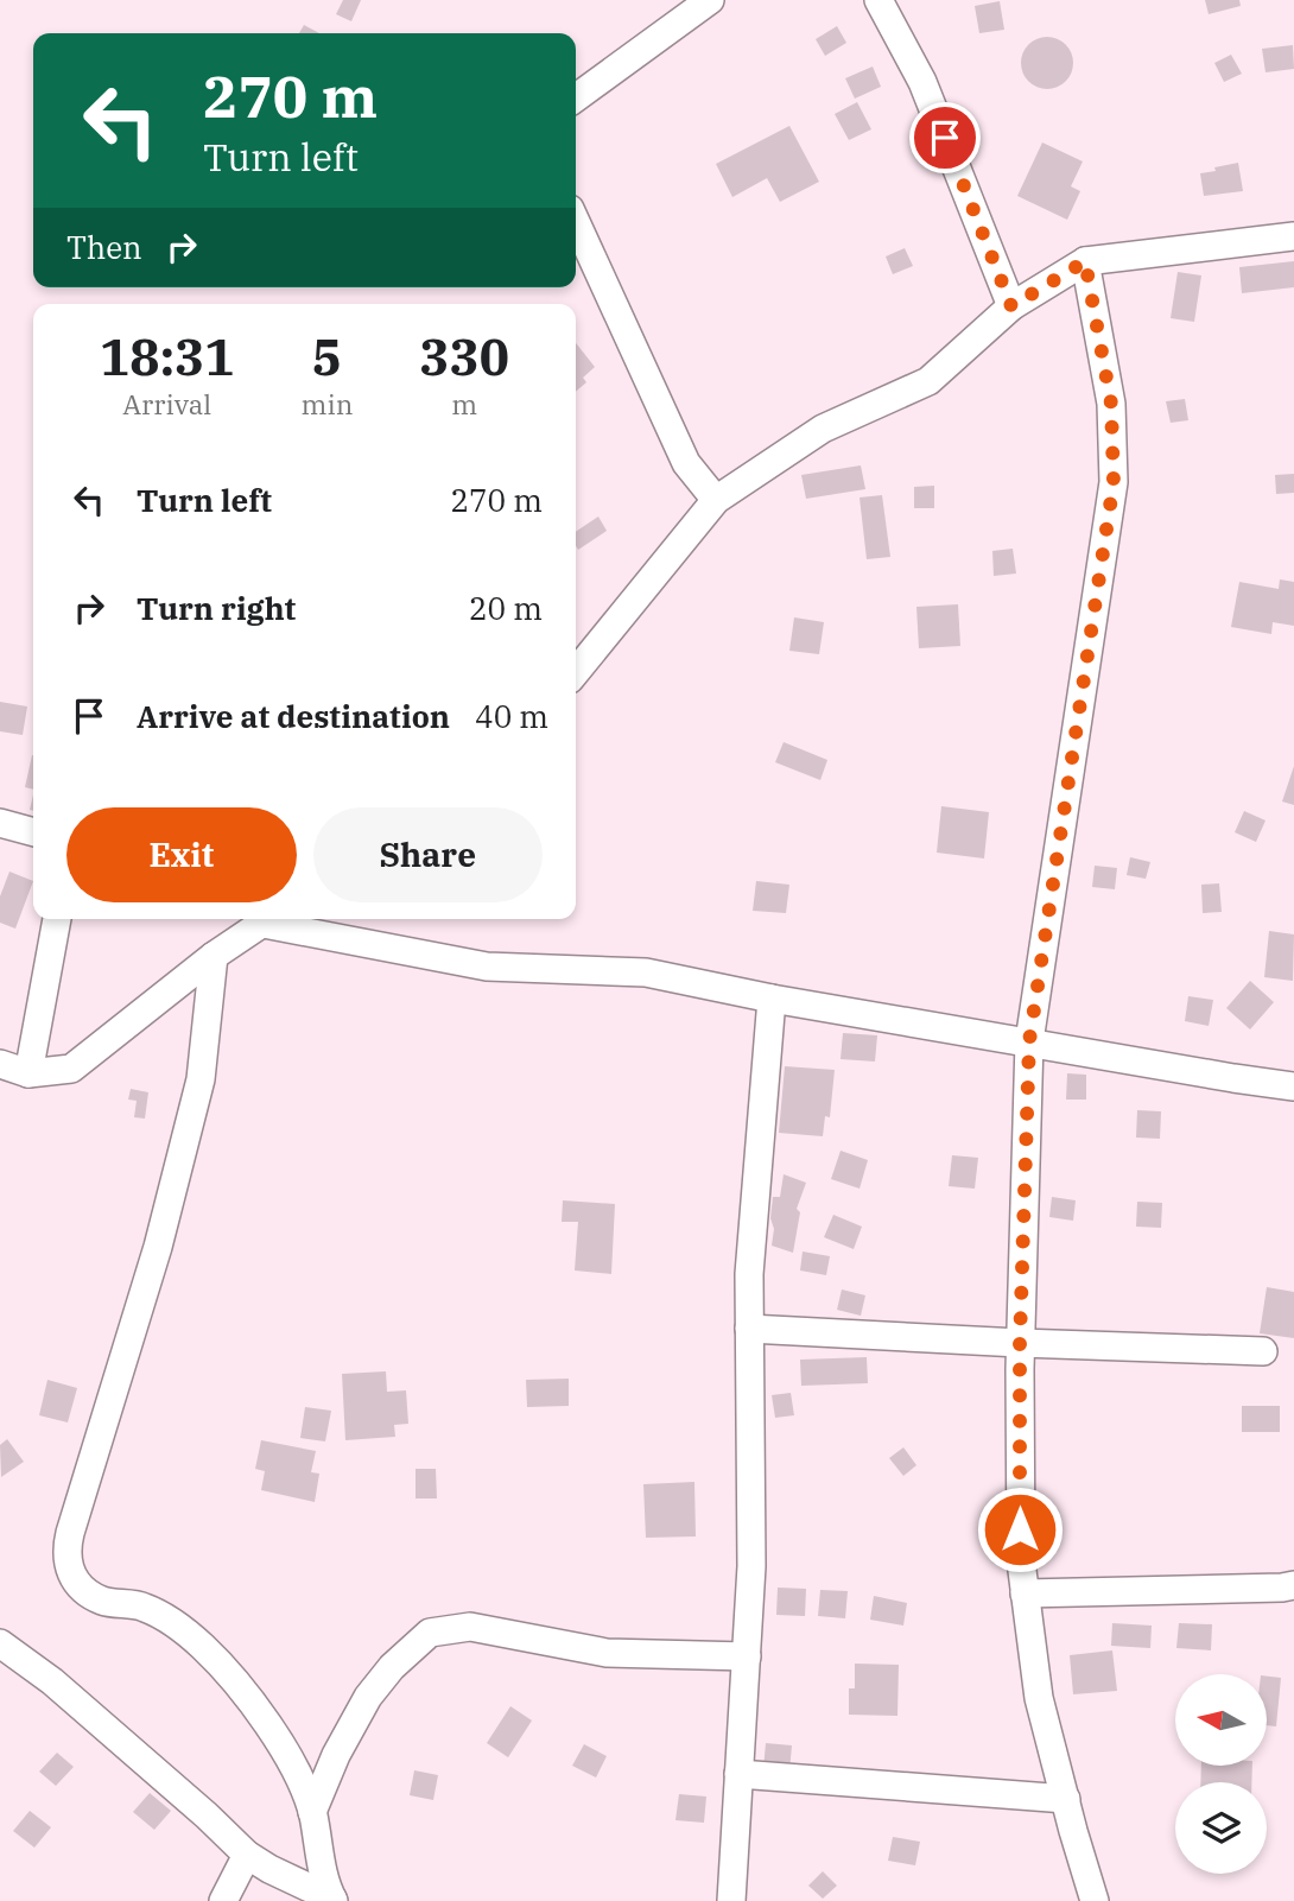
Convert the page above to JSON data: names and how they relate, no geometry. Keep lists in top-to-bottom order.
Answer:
{
  "north": "left",
  "page": {
    "turn": ["270 m", "Turn left"],
    "then": "Then",
    "eta": [
      "18:31",
      "Arrival",
      "5",
      "min",
      "330",
      "m"
    ],
    "list": [
      {
        "name": "Turn left",
        "value": "270 m"
      },
      {
        "name": "Turn right",
        "value": "20 m"
      },
      {
        "name": "Arrive at destination",
        "value": "40 m"
      }
    ],
    "buttons": ["Exit", "Share"]
  }
}
